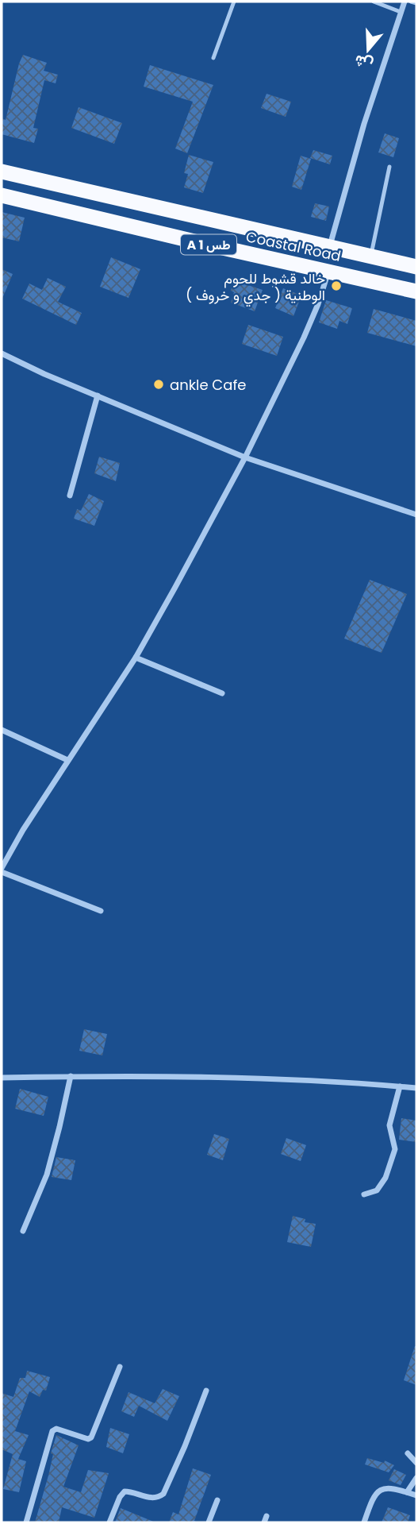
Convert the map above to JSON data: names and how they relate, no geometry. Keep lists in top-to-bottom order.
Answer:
{
  "streets": {
    "highway": ["A 1 طس", "Coastal Road"]
  },
  "places": ["خالد قشوط للحوم الوطنية ( جدي و خروف )", "ankle Cafe"],
  "north": "bottom"
}
